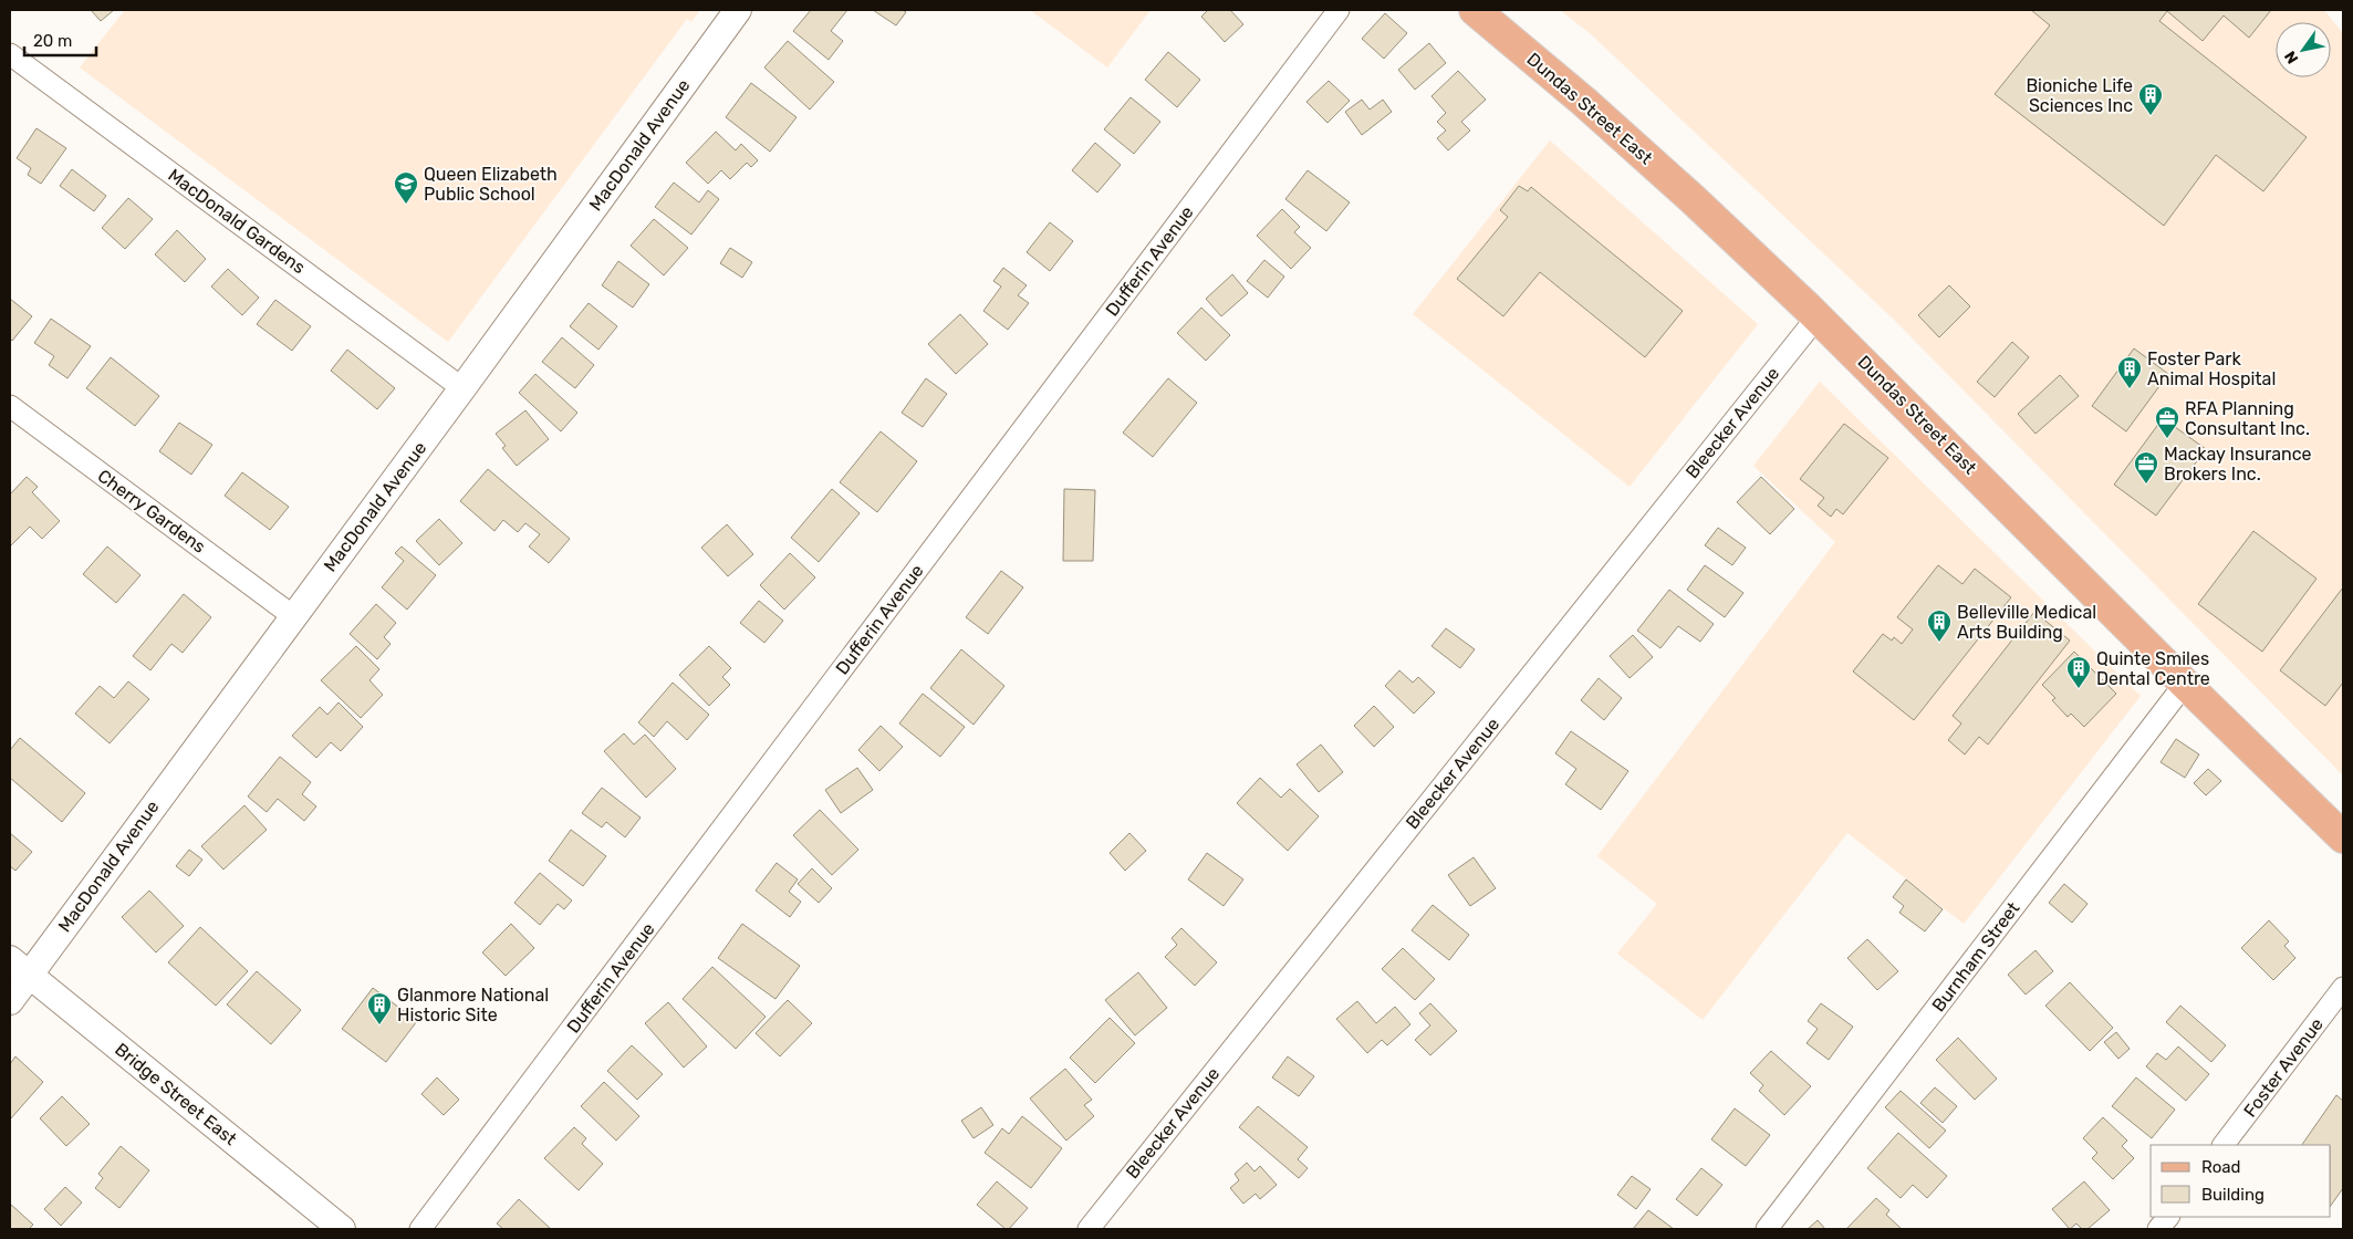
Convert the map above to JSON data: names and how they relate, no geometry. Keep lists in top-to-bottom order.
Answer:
{
  "streets": {
    "main road": ["Dundas Street East"],
    "street": [
      "MacDonald Avenue",
      "MacDonald Gardens",
      "Dufferin Avenue",
      "Bleecker Avenue",
      "Cherry Gardens",
      "Burnham Street",
      "Foster Avenue",
      "Bridge Street East"
    ]
  },
  "crossings": [
    ["Dundas Street East", "Bleecker Avenue"],
    ["Dundas Street East", "Burnham Street"],
    ["MacDonald Avenue", "MacDonald Gardens"],
    ["MacDonald Avenue", "Cherry Gardens"],
    ["MacDonald Avenue", "Bridge Street East"]
  ],
  "places": {
    "building": [
      "Bioniche Life Sciences Inc",
      "Foster Park Animal Hospital",
      "Belleville Medical Arts Building",
      "Quinte Smiles Dental Centre",
      "Glanmore National Historic Site"
    ],
    "school or university": ["Queen Elizabeth Public School"],
    "office": ["RFA Planning Consultant Inc.", "Mackay Insurance Brokers Inc."]
  },
  "legend": ["Road", "Building"],
  "scale_bar": "20 m",
  "north": "bottom left"
}
